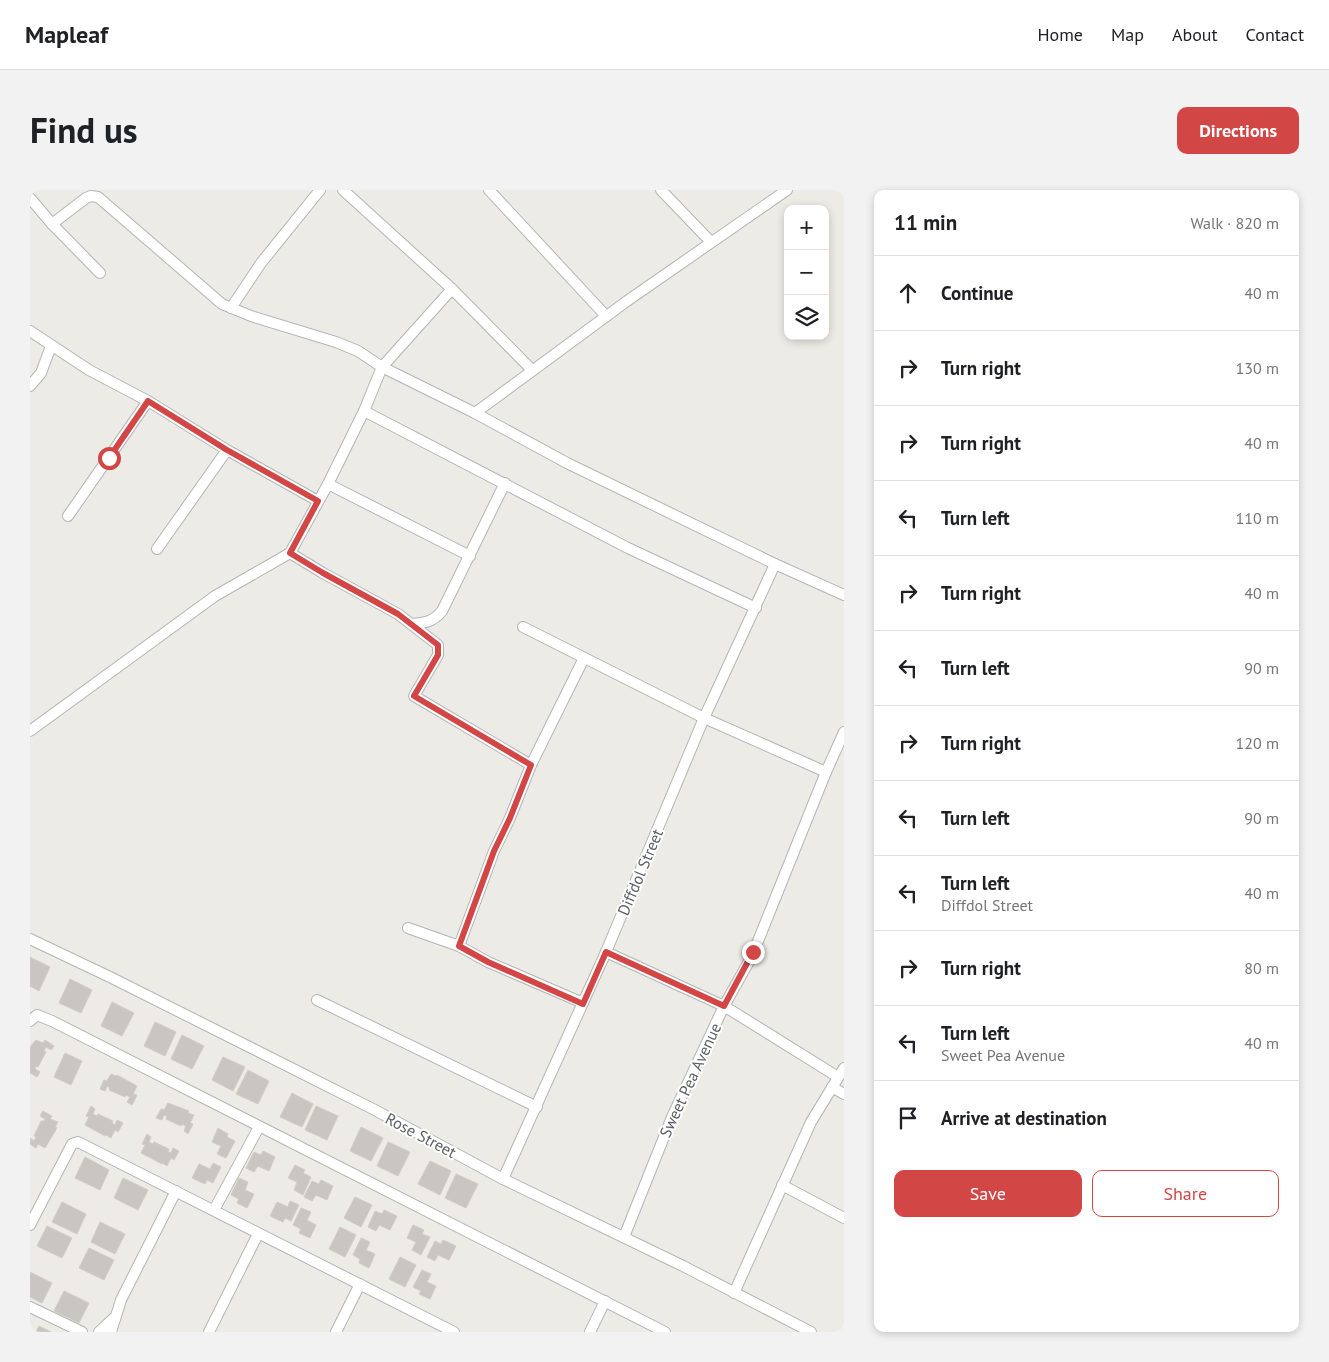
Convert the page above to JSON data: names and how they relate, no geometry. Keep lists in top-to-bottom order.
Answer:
{
  "streets": {
    "street": ["Diffdol Street", "Sweet Pea Avenue", "Rose Street"]
  },
  "crossings": [
    ["Diffdol Street", "Rose Street"],
    ["Sweet Pea Avenue", "Rose Street"]
  ],
  "page": {
    "header": "Mapleaf",
    "nav": [
      "Home",
      "Map",
      "About",
      "Contact"
    ],
    "title": "Find us",
    "buttons": [
      "Directions",
      ["Save", "Share"]
    ],
    "heading": ["11 min", "Walk · 820 m"],
    "map_buttons": ["+", "−"],
    "list": [
      ["Continue", "40 m"],
      ["Turn right", "130 m"],
      ["Turn right", "40 m"],
      ["Turn left", "110 m"],
      ["Turn right", "40 m"],
      ["Turn left", "90 m"],
      ["Turn right", "120 m"],
      ["Turn left", "90 m"],
      ["Turn left", "Diffdol Street", "40 m"],
      ["Turn right", "80 m"],
      ["Turn left", "Sweet Pea Avenue", "40 m"],
      "Arrive at destination"
    ]
  }
}
